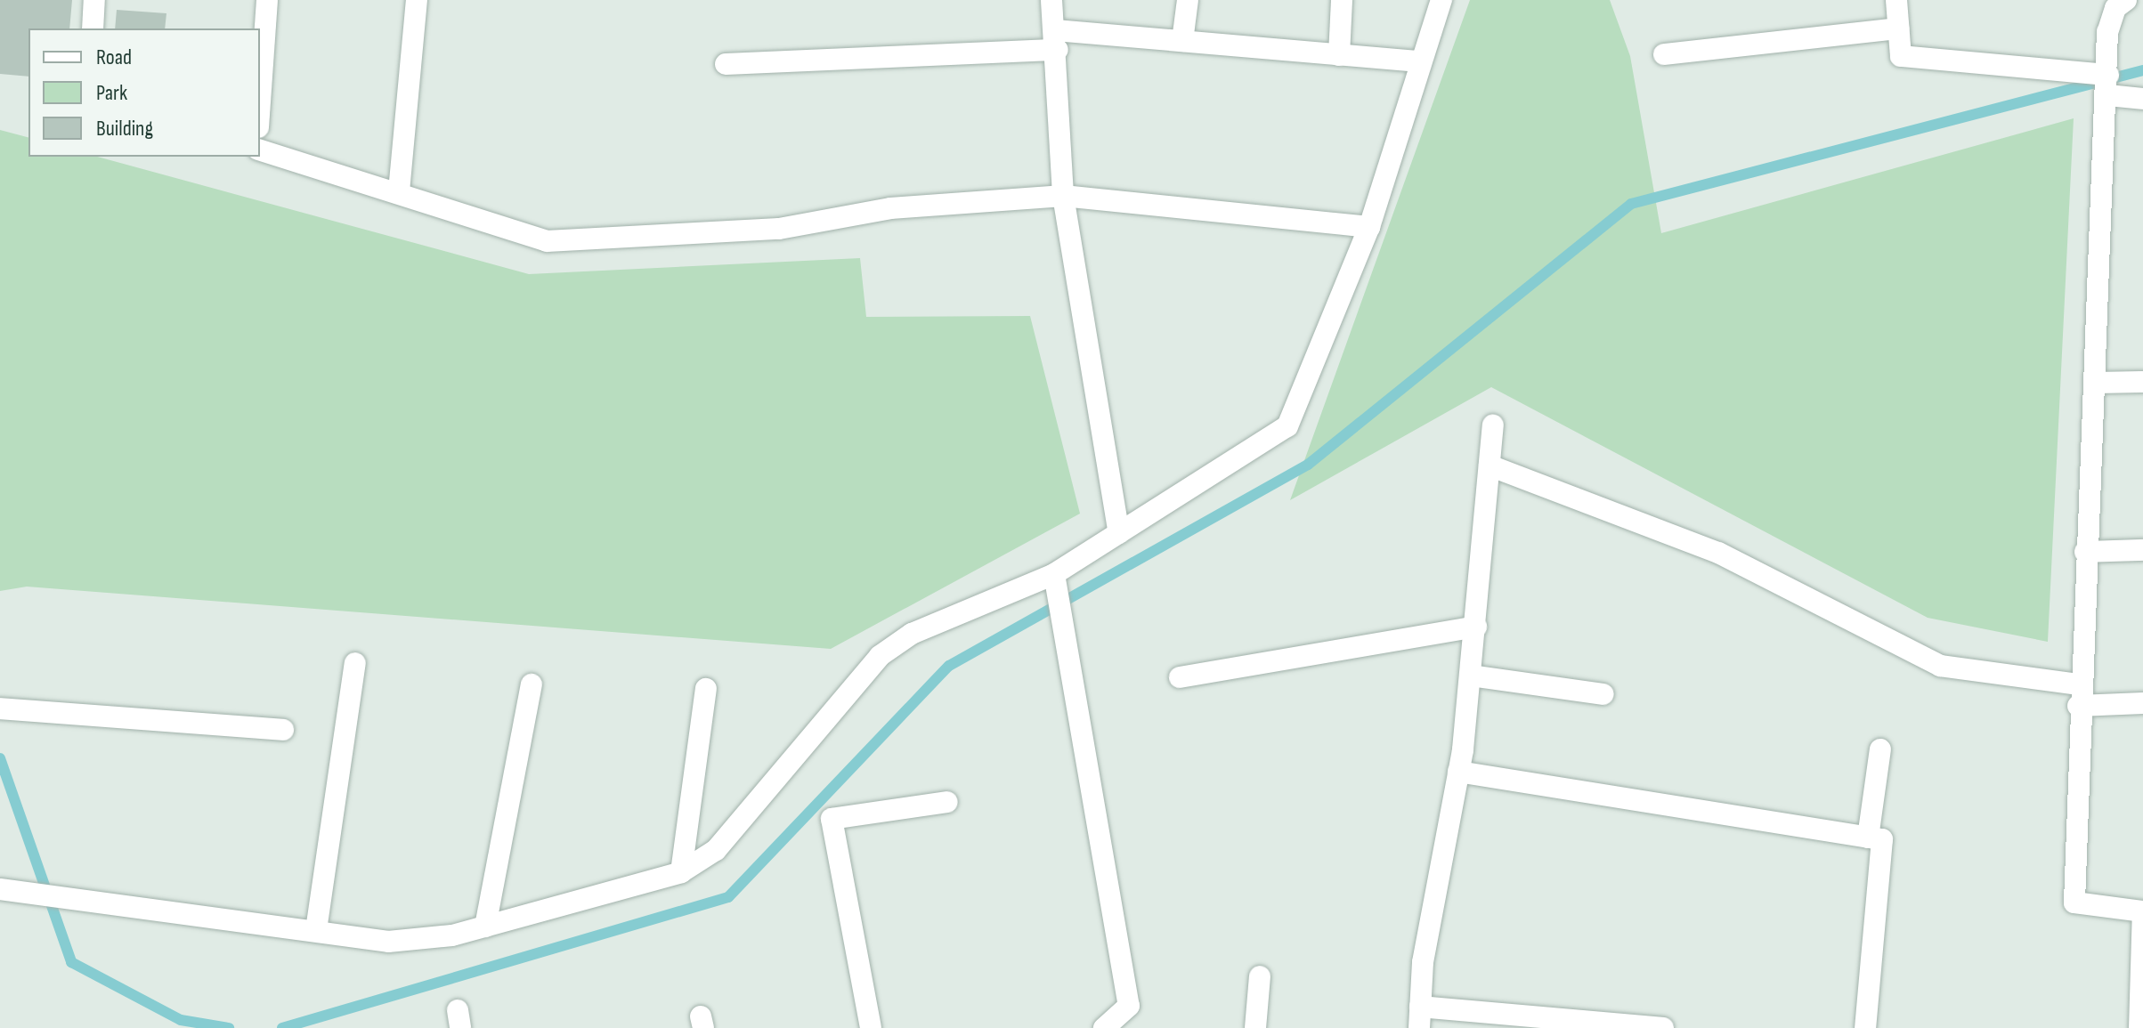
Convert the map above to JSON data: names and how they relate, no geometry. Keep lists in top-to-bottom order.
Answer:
{
  "legend": ["Road", "Park", "Building"]
}
